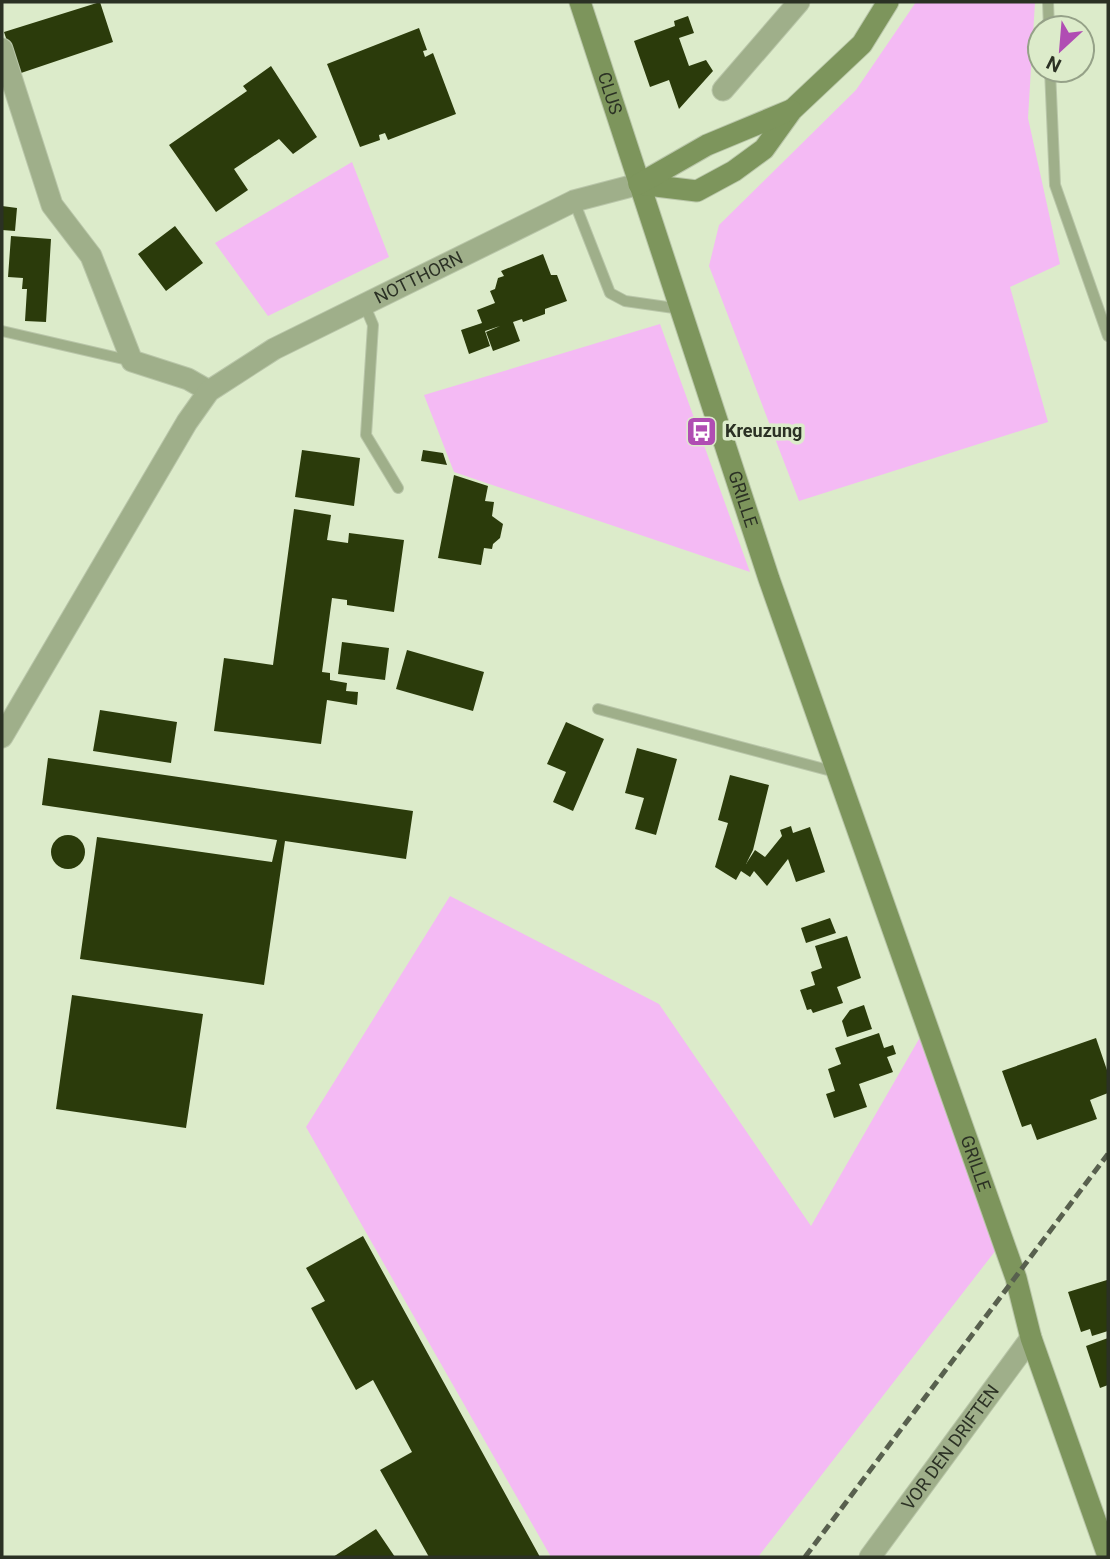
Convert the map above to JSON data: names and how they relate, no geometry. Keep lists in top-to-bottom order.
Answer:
{
  "streets": {
    "main road": ["CLUS", "GRILLE"],
    "street": ["NOTTHORN", "VOR DEN DRIFTEN"]
  },
  "crossings": [
    ["CLUS", "NOTTHORN"],
    ["CLUS", "GRILLE"],
    ["NOTTHORN", "GRILLE"],
    ["GRILLE", "VOR DEN DRIFTEN"]
  ],
  "places": {
    "bus stop": ["Kreuzung"]
  },
  "north": "bottom left"
}
